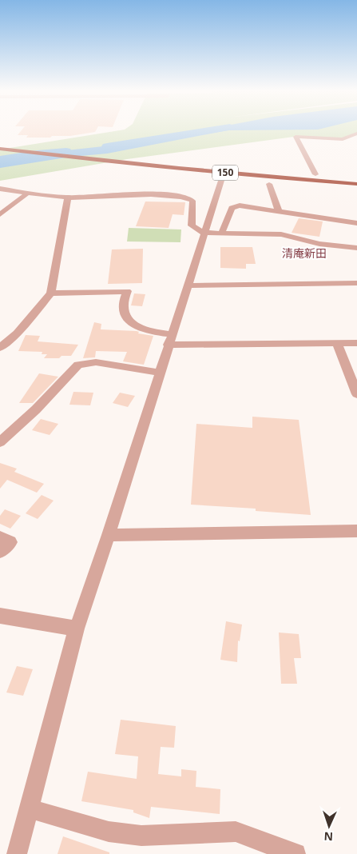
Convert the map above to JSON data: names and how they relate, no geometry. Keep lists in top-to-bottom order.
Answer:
{
  "streets": {
    "highway": ["150"]
  },
  "districts": ["清庵新田"],
  "north": "bottom"
}
